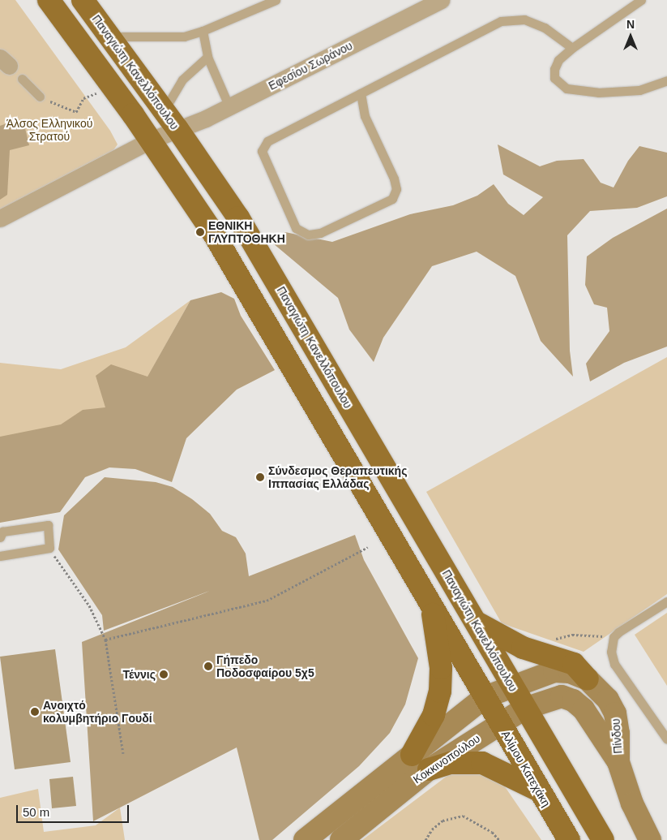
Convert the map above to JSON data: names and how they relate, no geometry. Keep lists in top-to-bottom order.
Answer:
{
  "streets": {
    "main road": [
      "Παναγιώτη Κανελλόπουλου",
      "Πίνδου",
      "Κοκκινοπούλου",
      "Αλίμου Κατεχάκη"
    ],
    "street": ["Εφεσίου Σωράνου"]
  },
  "crossings": [
    ["Εφεσίου Σωράνου", "Παναγιώτη Κανελλόπουλου"],
    ["Παναγιώτη Κανελλόπουλου", "Πίνδου"],
    ["Παναγιώτη Κανελλόπουλου", "Κοκκινοπούλου"],
    ["Πίνδου", "Κοκκινοπούλου"],
    ["Κοκκινοπούλου", "Αλίμου Κατεχάκη"]
  ],
  "parks": ["Άλσος Ελληνικού Στρατού"],
  "places": [
    "ΕΘΝΙΚΗ ΓΛΥΠΤΟΘΗΚΗ",
    "Σύνδεσμος Θεραπευτικής Ιππασίας Ελλάδας",
    "Γήπεδο Ποδοσφαίρου 5χ5",
    "Τέννις",
    "Ανοιχτό κολυμβητήριο Γουδί"
  ],
  "scale_bar": "50 m",
  "north": "top"
}
